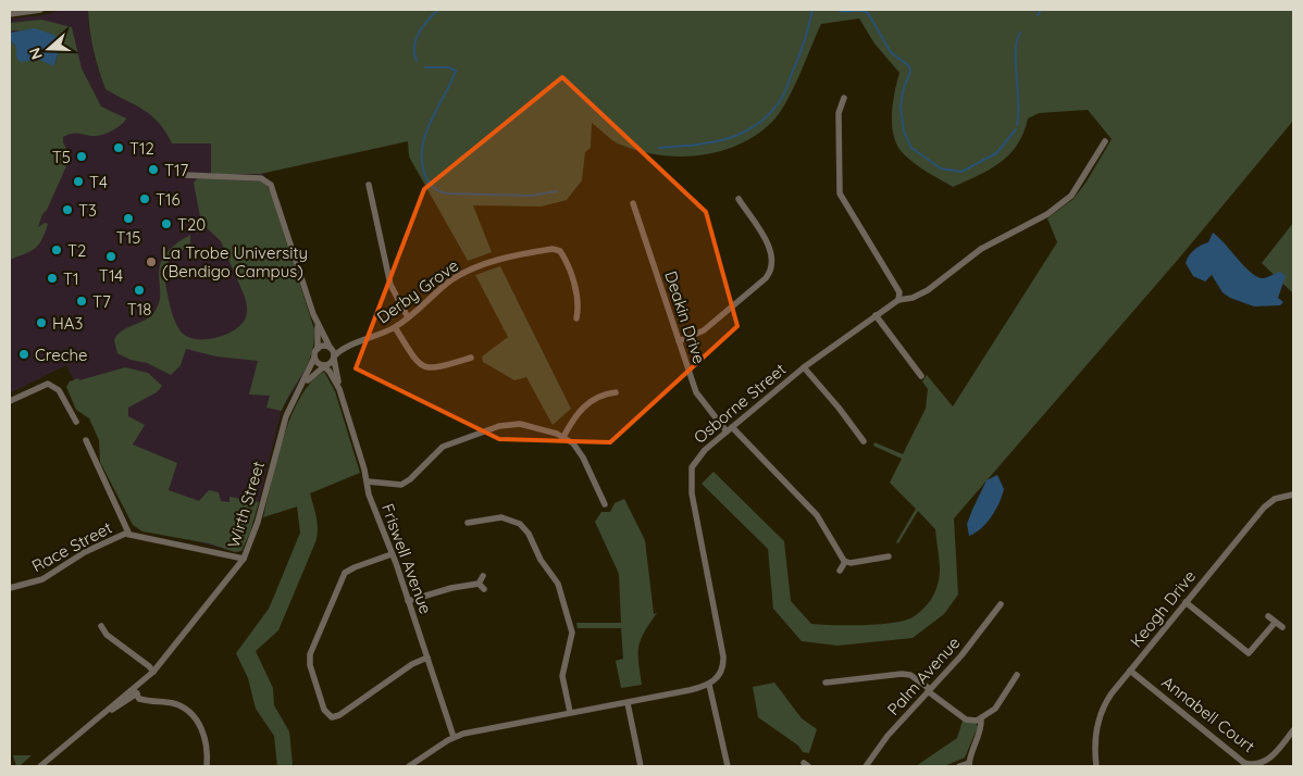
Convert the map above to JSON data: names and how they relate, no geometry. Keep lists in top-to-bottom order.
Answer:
{
  "streets": {
    "street": [
      "Derby Grove",
      "Deakin Drive",
      "Osborne Street",
      "Wirth Street",
      "Race Street",
      "Friswell Avenue",
      "Keogh Drive",
      "Palm Avenue",
      "Annabell Court"
    ]
  },
  "crossings": [
    ["Derby Grove", "Wirth Street"],
    ["Derby Grove", "Friswell Avenue"],
    ["Deakin Drive", "Osborne Street"],
    ["Wirth Street", "Race Street"],
    ["Wirth Street", "Friswell Avenue"],
    ["Keogh Drive", "Annabell Court"]
  ],
  "places": [
    "T12",
    "T5",
    "T17",
    "T4",
    "T16",
    "T3",
    "T15",
    "T20",
    "T2",
    "T14",
    "La Trobe University (Bendigo Campus)",
    "T1",
    "T18",
    "T7",
    "HA3",
    "Creche"
  ],
  "north": "left"
}
